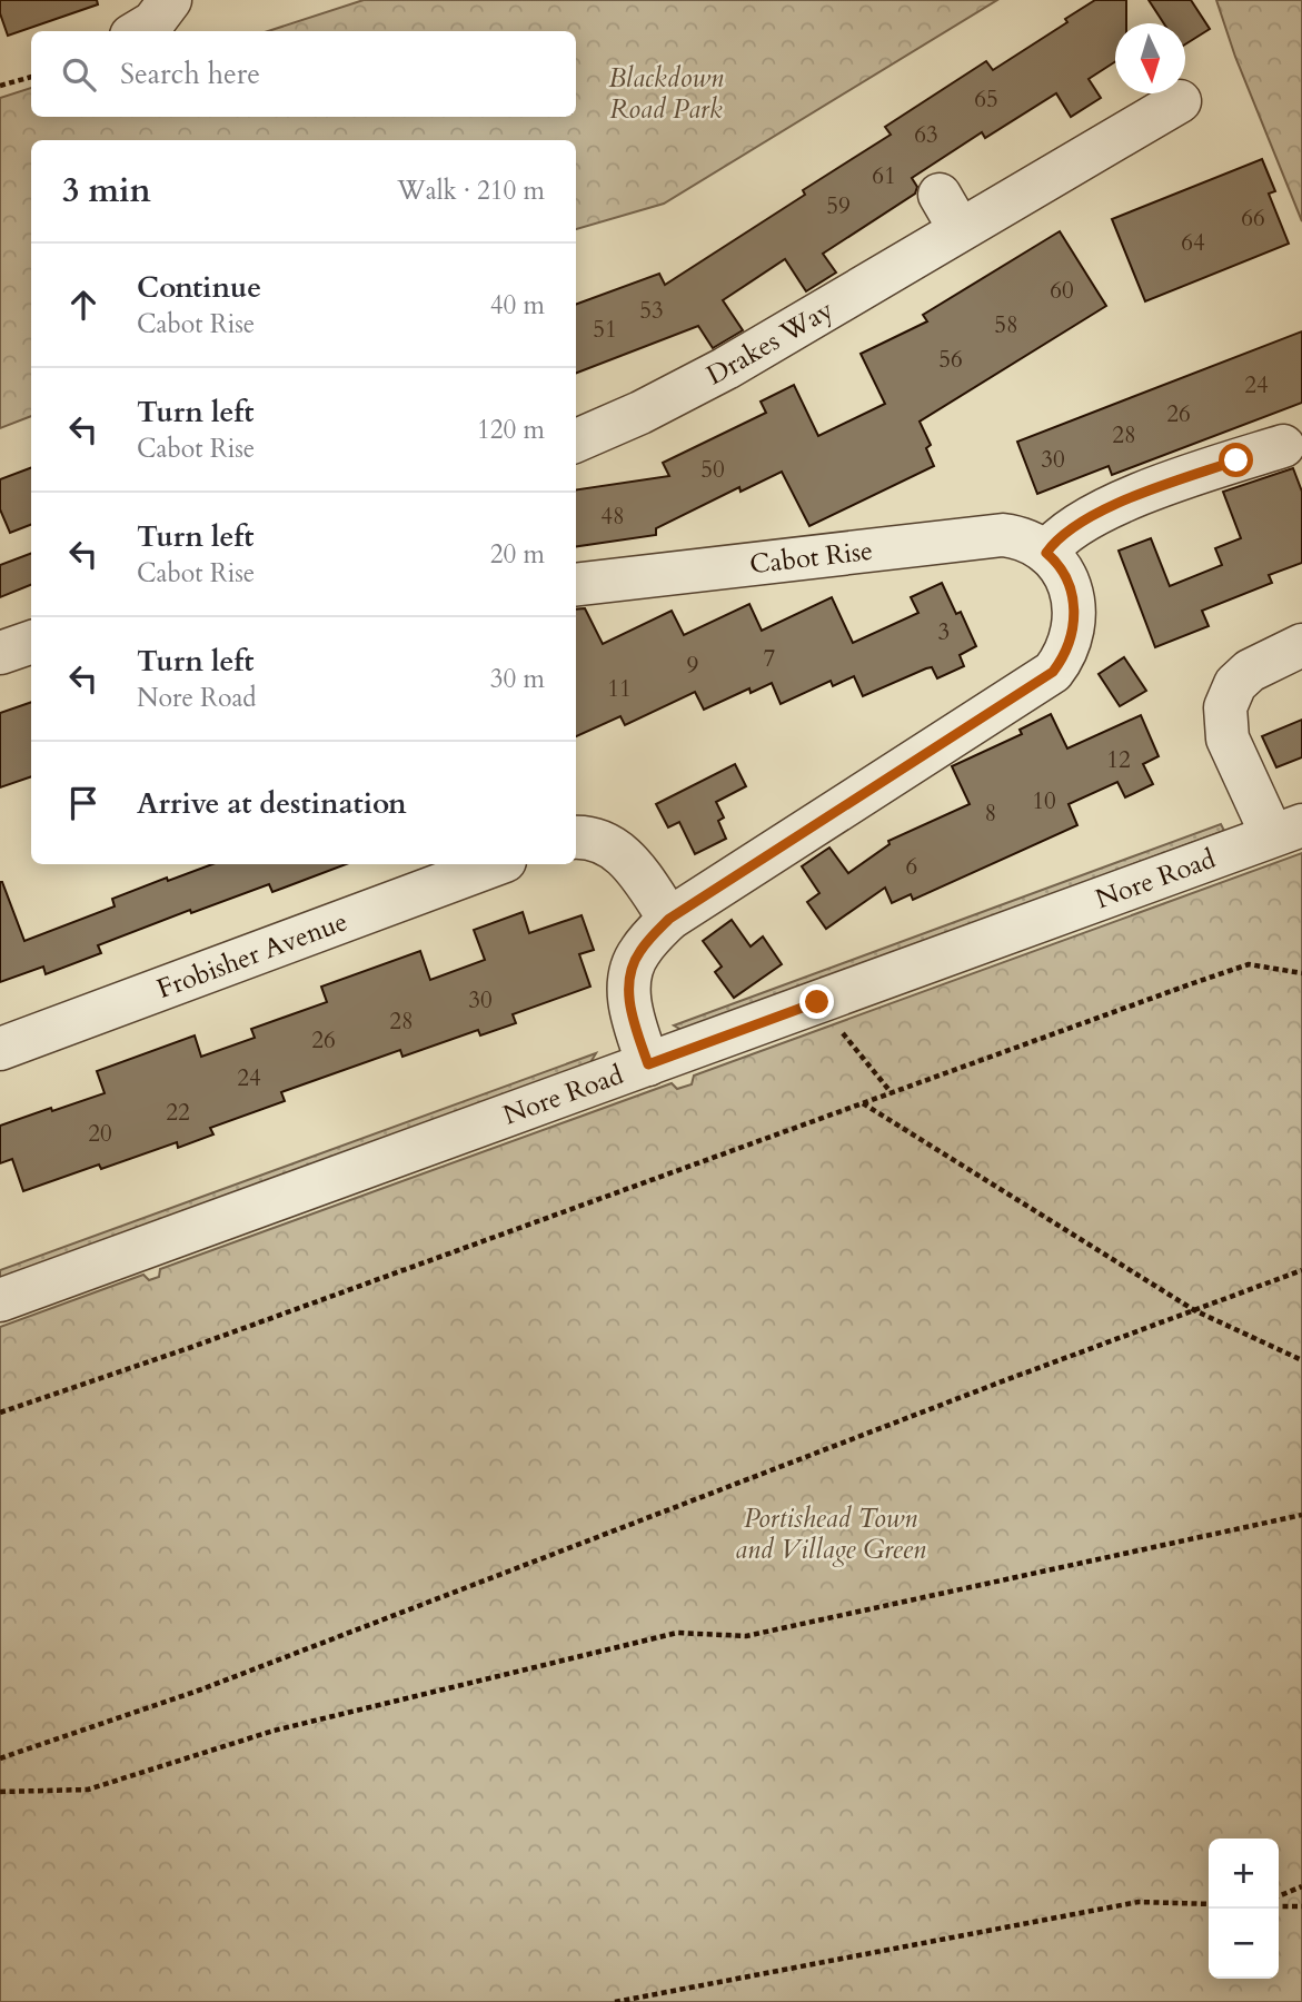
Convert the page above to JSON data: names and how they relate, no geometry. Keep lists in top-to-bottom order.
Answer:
{
  "streets": {
    "street": [
      "Drakes Way",
      "Cabot Rise",
      "Nore Road",
      "Frobisher Avenue"
    ]
  },
  "parks": ["Blackdown Road Park", "Portishead Town and Village Green"],
  "house_numbers": [
    "65",
    "63",
    "61",
    "59",
    "66",
    "64",
    "60",
    "53",
    "58",
    "51",
    "56",
    "24",
    "26",
    "28",
    "30",
    "50",
    "48",
    "3",
    "7",
    "9",
    "11",
    "12",
    "10",
    "8",
    "6",
    "30",
    "28",
    "26",
    "24",
    "22",
    "20"
  ],
  "north": "bottom",
  "page": {
    "search": "Search here",
    "heading": ["3 min", "Walk · 210 m"],
    "list": [
      ["Continue", "Cabot Rise", "40 m"],
      ["Turn left", "Cabot Rise", "120 m"],
      ["Turn left", "Cabot Rise", "20 m"],
      ["Turn left", "Nore Road", "30 m"],
      "Arrive at destination"
    ],
    "map_buttons": ["+", "−"]
  }
}
